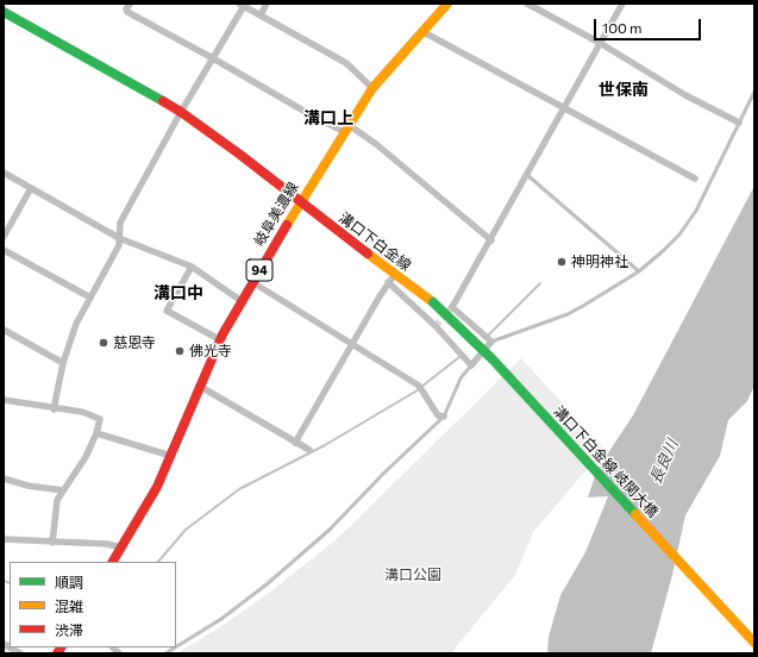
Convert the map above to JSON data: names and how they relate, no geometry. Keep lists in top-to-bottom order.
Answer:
{
  "streets": {
    "main road": [
      "岐阜美濃線",
      "溝口下白金線",
      "94",
      "溝口下白金線 岐関大橋"
    ]
  },
  "crossings": [
    ["岐阜美濃線", "溝口下白金線"],
    ["溝口下白金線", "溝口下白金線 岐関大橋"]
  ],
  "districts": ["世保南", "溝口上", "溝口中"],
  "water": ["長良川"],
  "parks": ["溝口公園"],
  "places": ["神明神社", "慈恩寺", "佛光寺"],
  "legend": ["順調", "混雑", "渋滞"],
  "scale_bar": "100 m"
}
